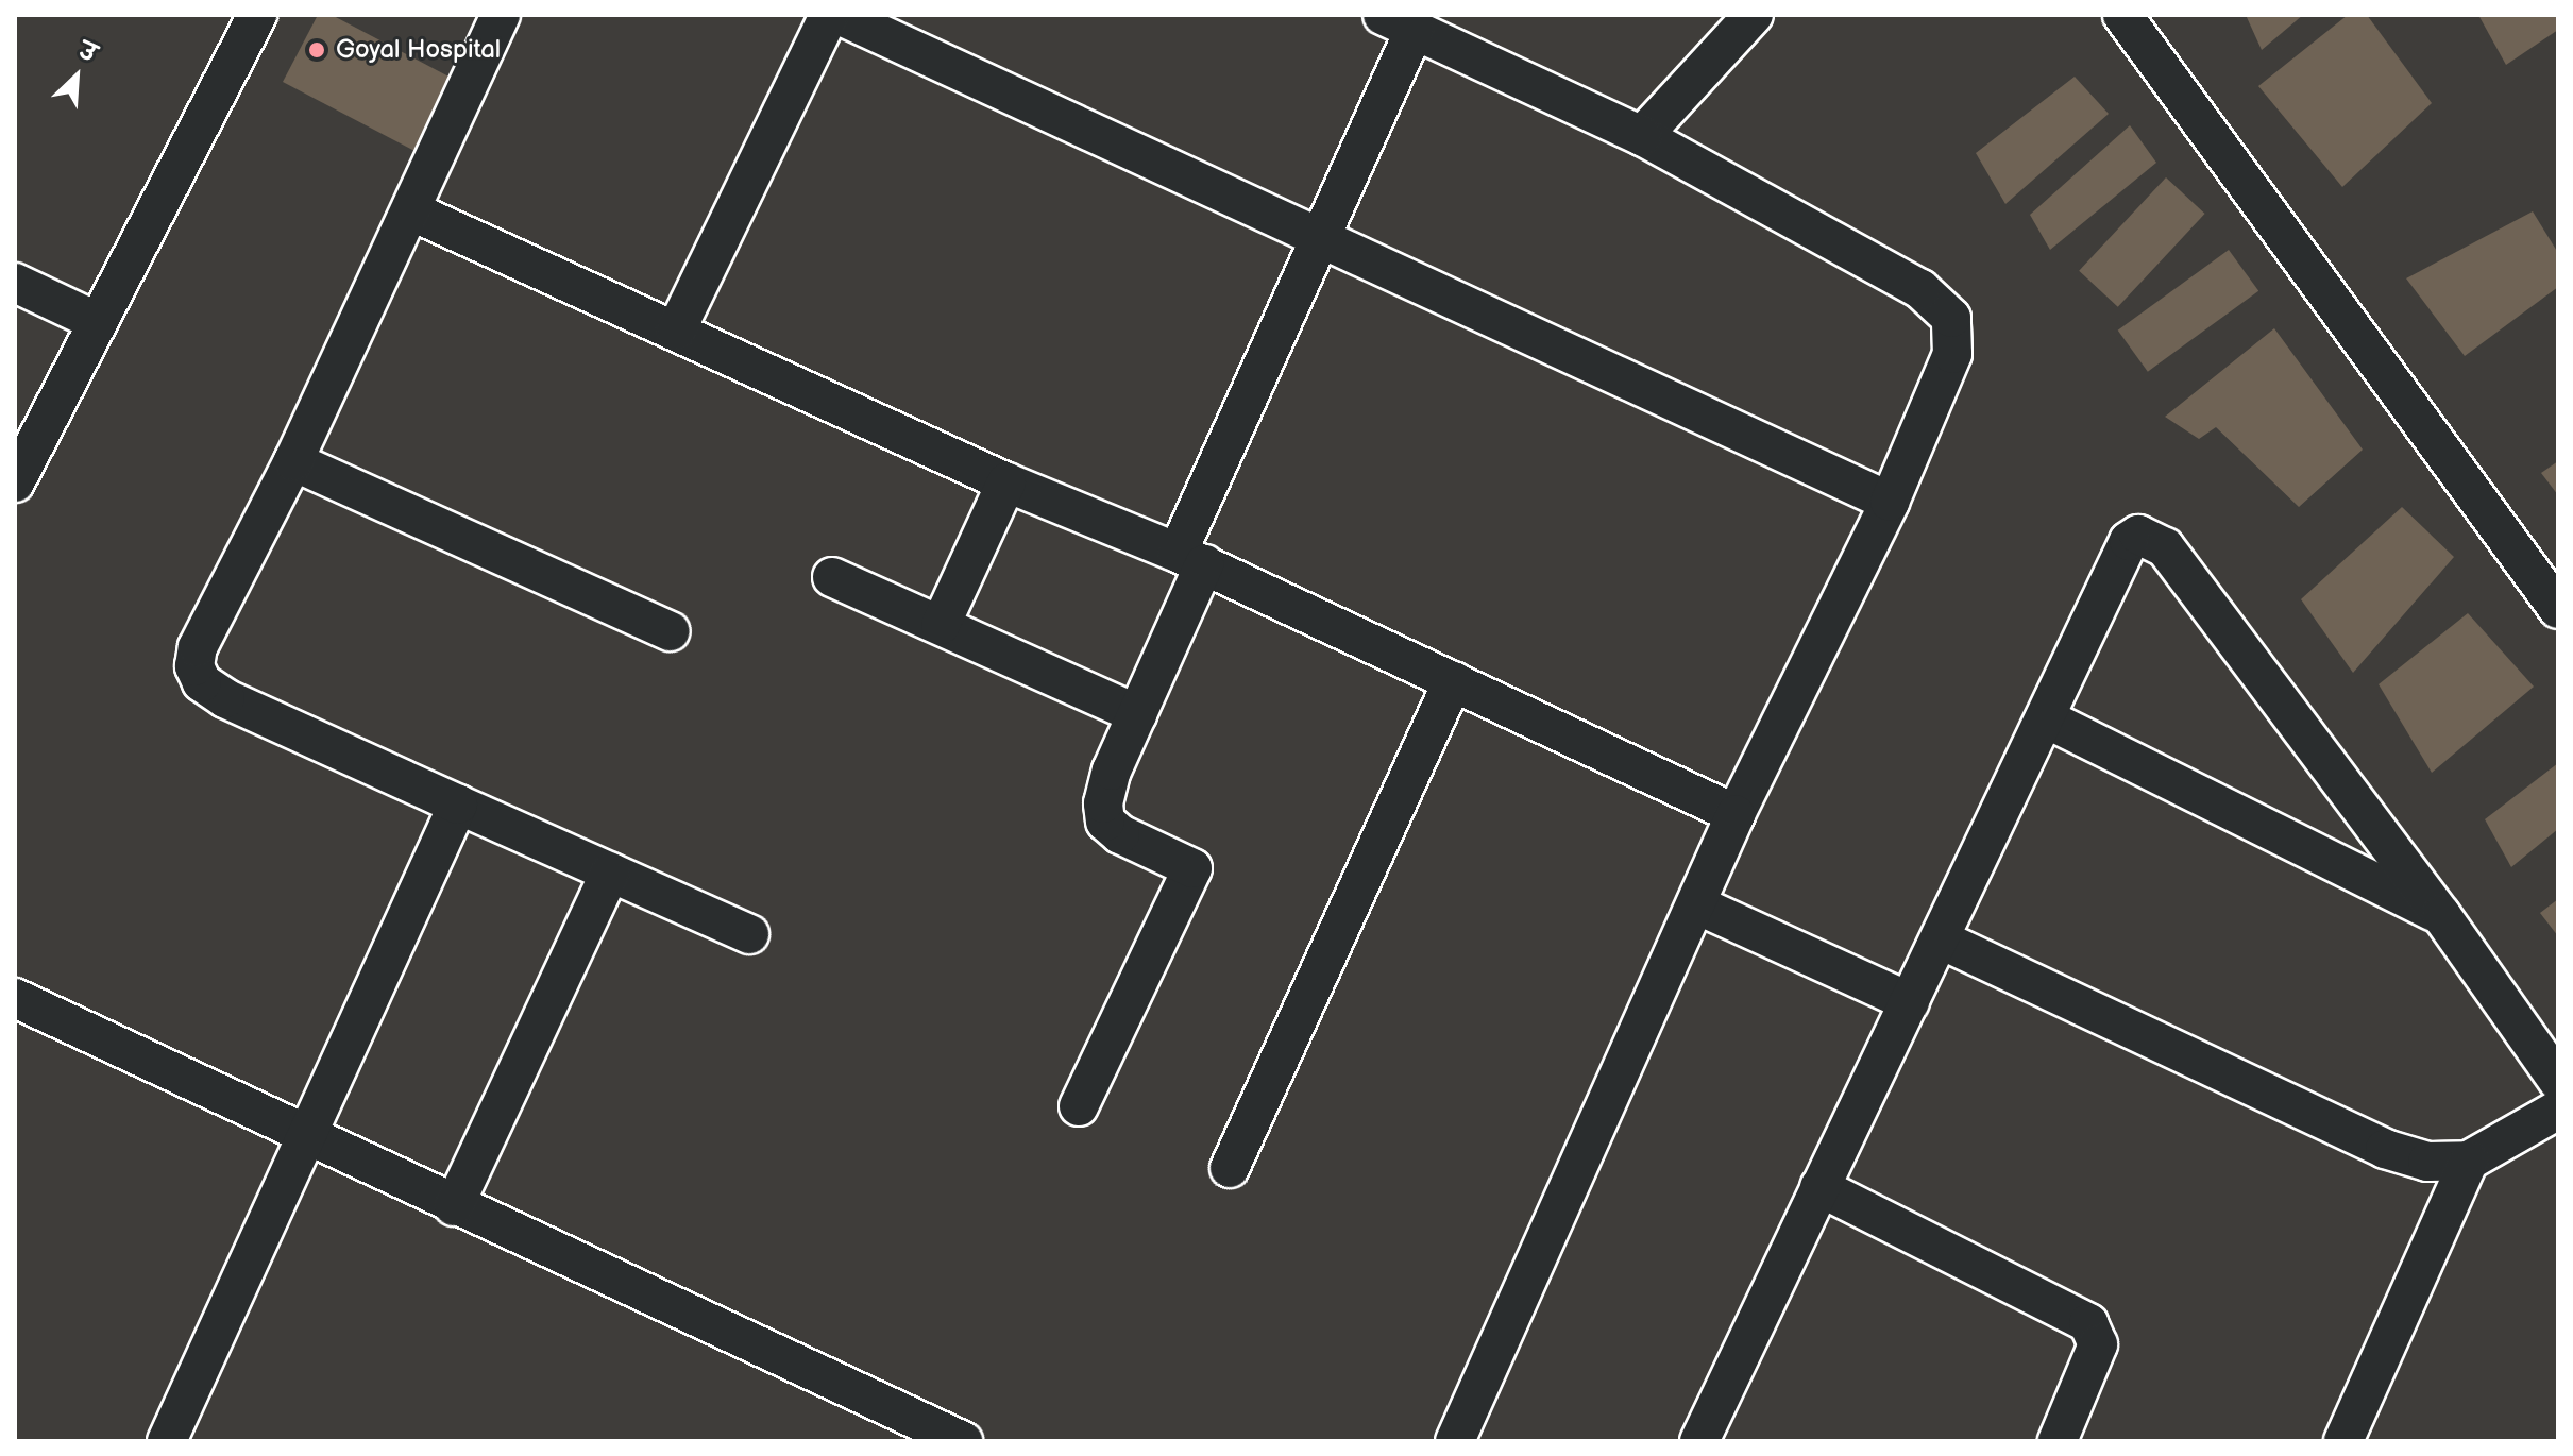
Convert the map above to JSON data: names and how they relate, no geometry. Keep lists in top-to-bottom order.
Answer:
{
  "places": ["Goyal Hospital"],
  "north": "top right"
}
